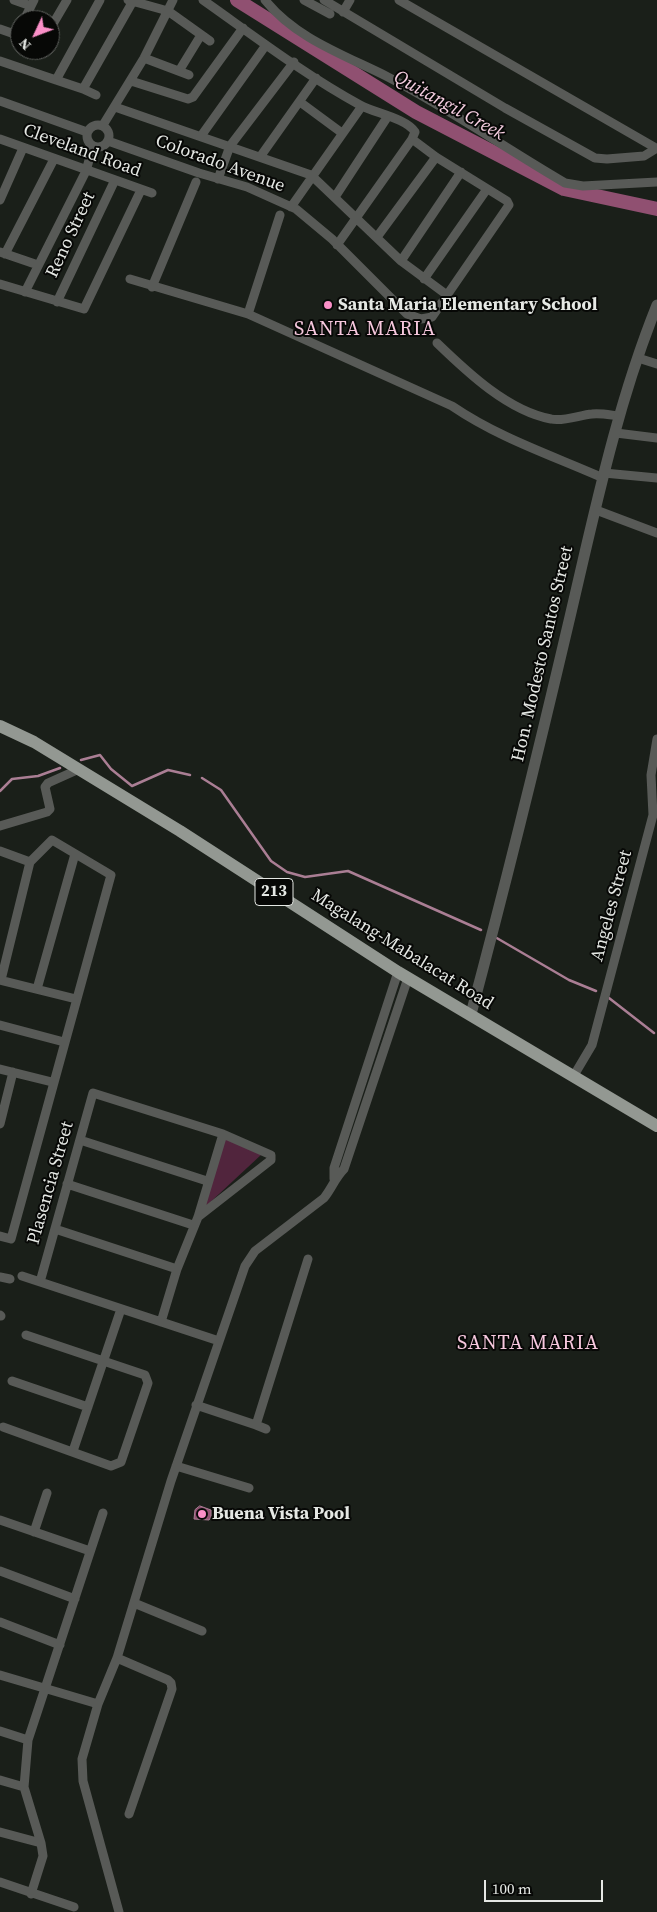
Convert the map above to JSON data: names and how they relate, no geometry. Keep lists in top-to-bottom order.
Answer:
{
  "streets": {
    "main road": ["213", "Magalang-Mabalacat Road"],
    "street": [
      "Cleveland Road",
      "Colorado Avenue",
      "Reno Street",
      "Hon. Modesto Santos Street",
      "Angeles Street",
      "Plasencia Street"
    ]
  },
  "crossings": [
    ["Cleveland Road", "Reno Street"],
    ["Hon. Modesto Santos Street", "Magalang-Mabalacat Road"],
    ["Angeles Street", "Magalang-Mabalacat Road"]
  ],
  "districts": ["SANTA MARIA", "SANTA MARIA"],
  "water": ["Quitangil Creek"],
  "places": ["Santa Maria Elementary School", "Buena Vista Pool"],
  "scale_bar": "100 m",
  "north": "bottom left"
}
